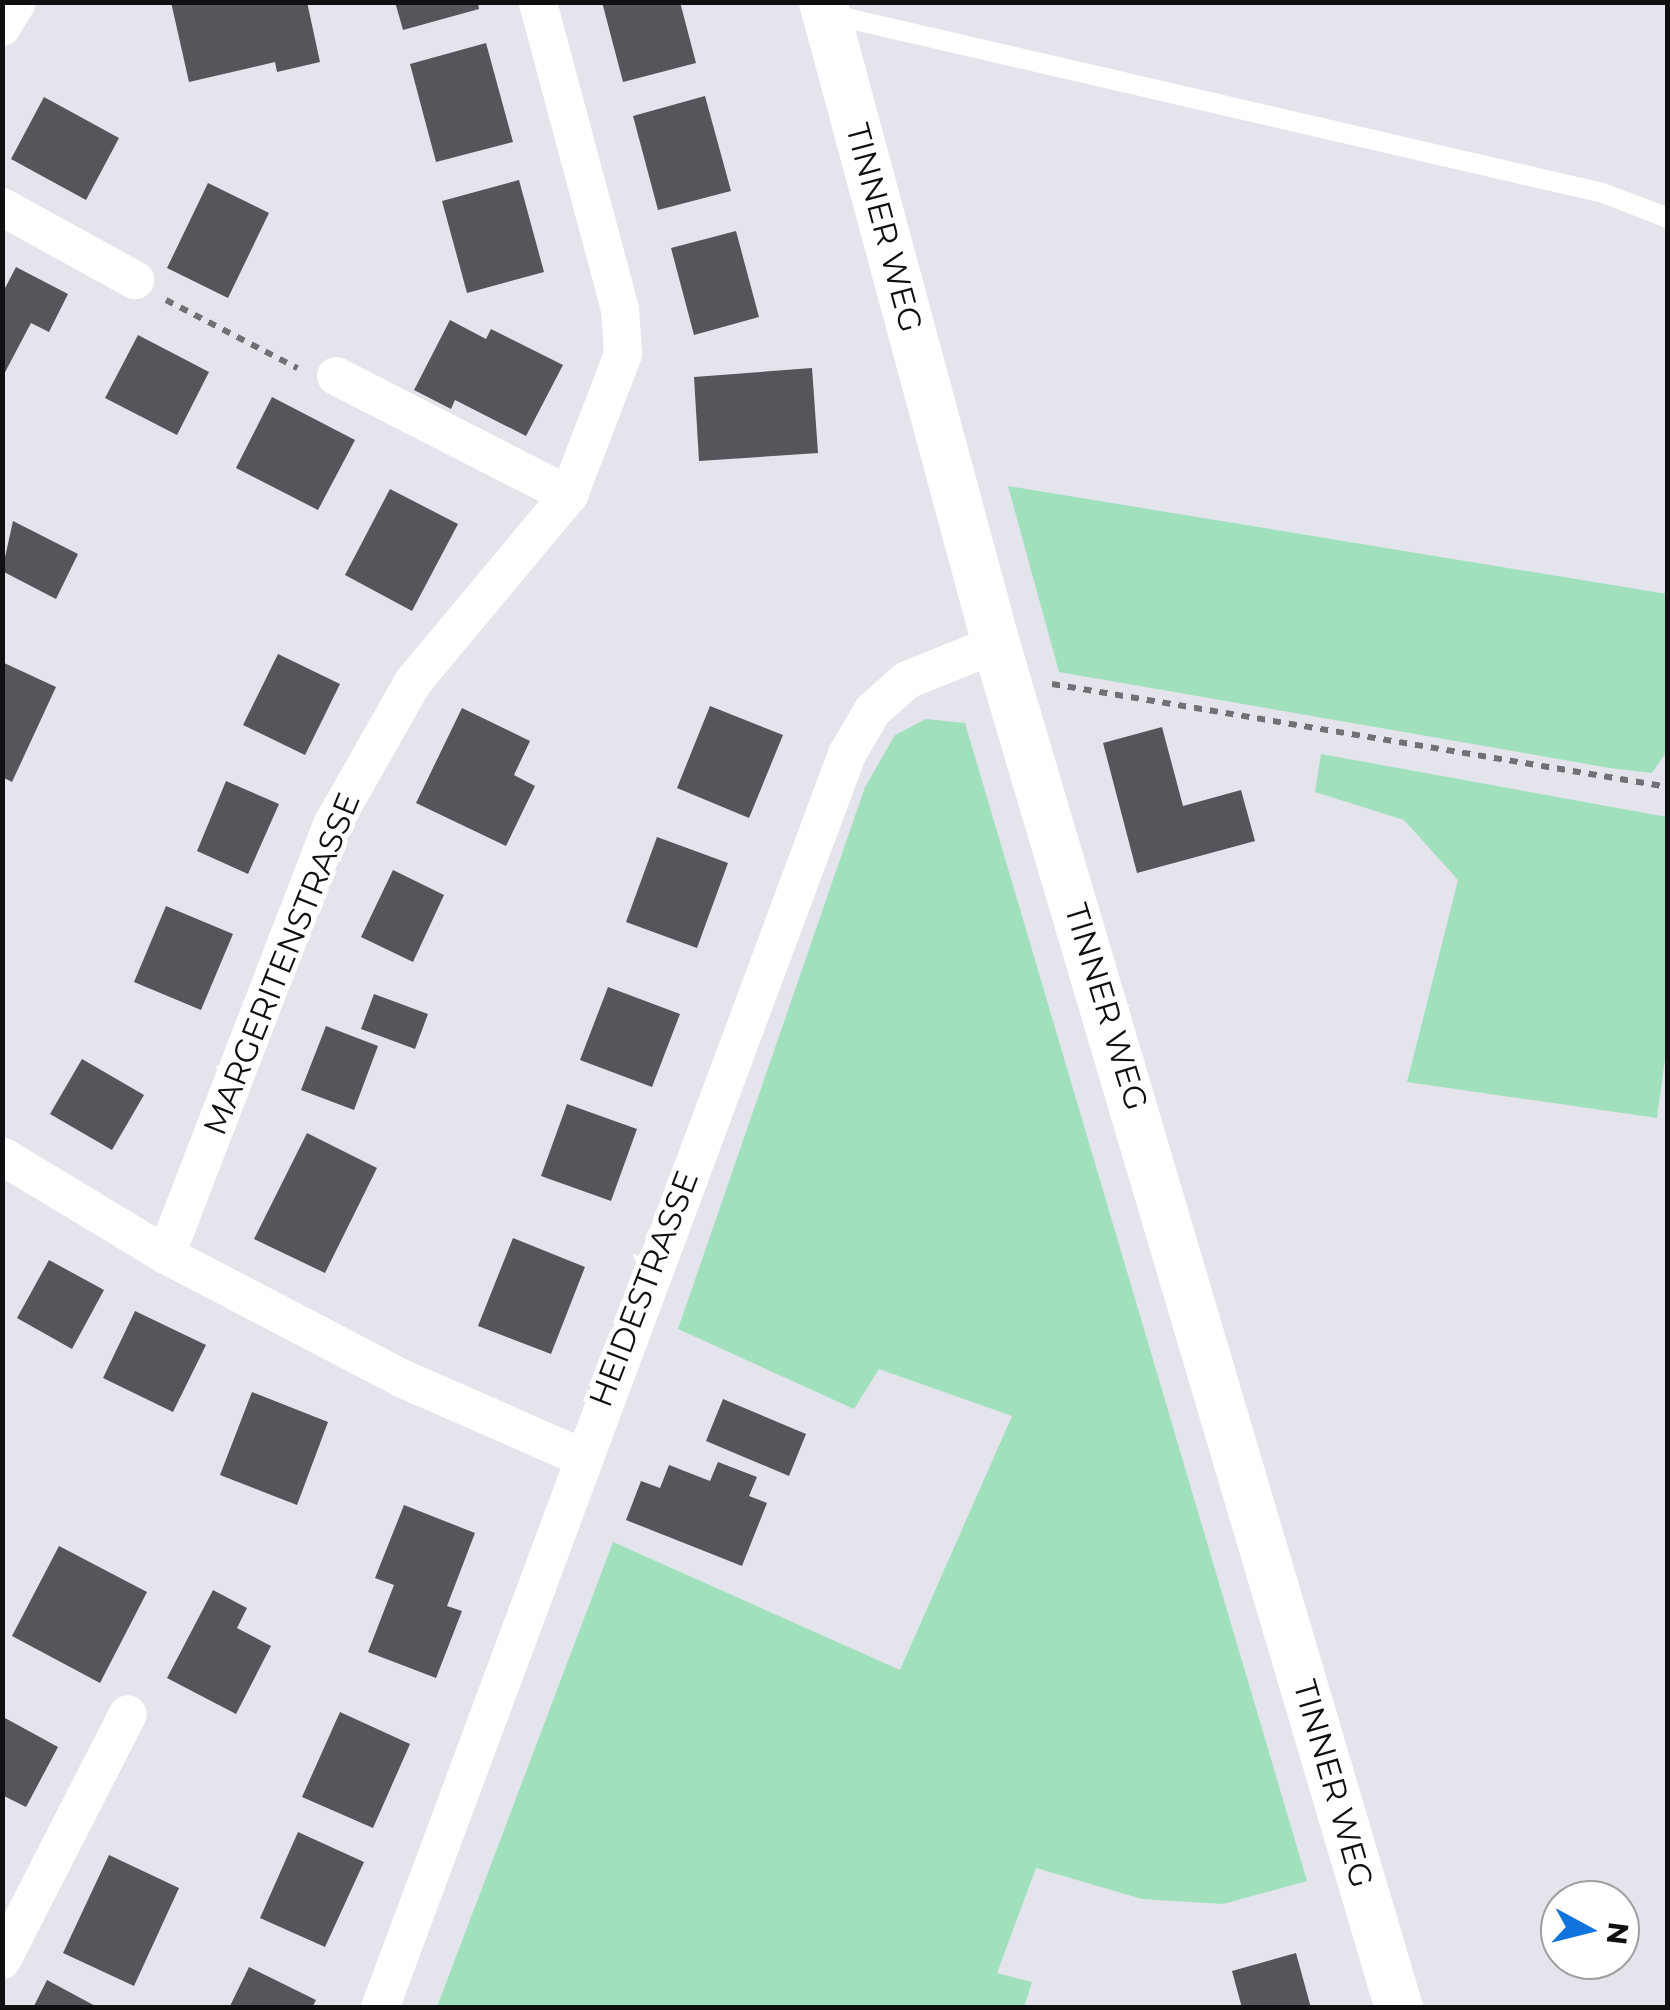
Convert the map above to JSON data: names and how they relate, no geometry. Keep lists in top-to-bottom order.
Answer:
{
  "streets": {
    "street": ["TINNER WEG", "MARGERITENSTRASSE", "HEIDESTRASSE"]
  },
  "crossings": [
    ["TINNER WEG", "HEIDESTRASSE"]
  ],
  "north": "right"
}
